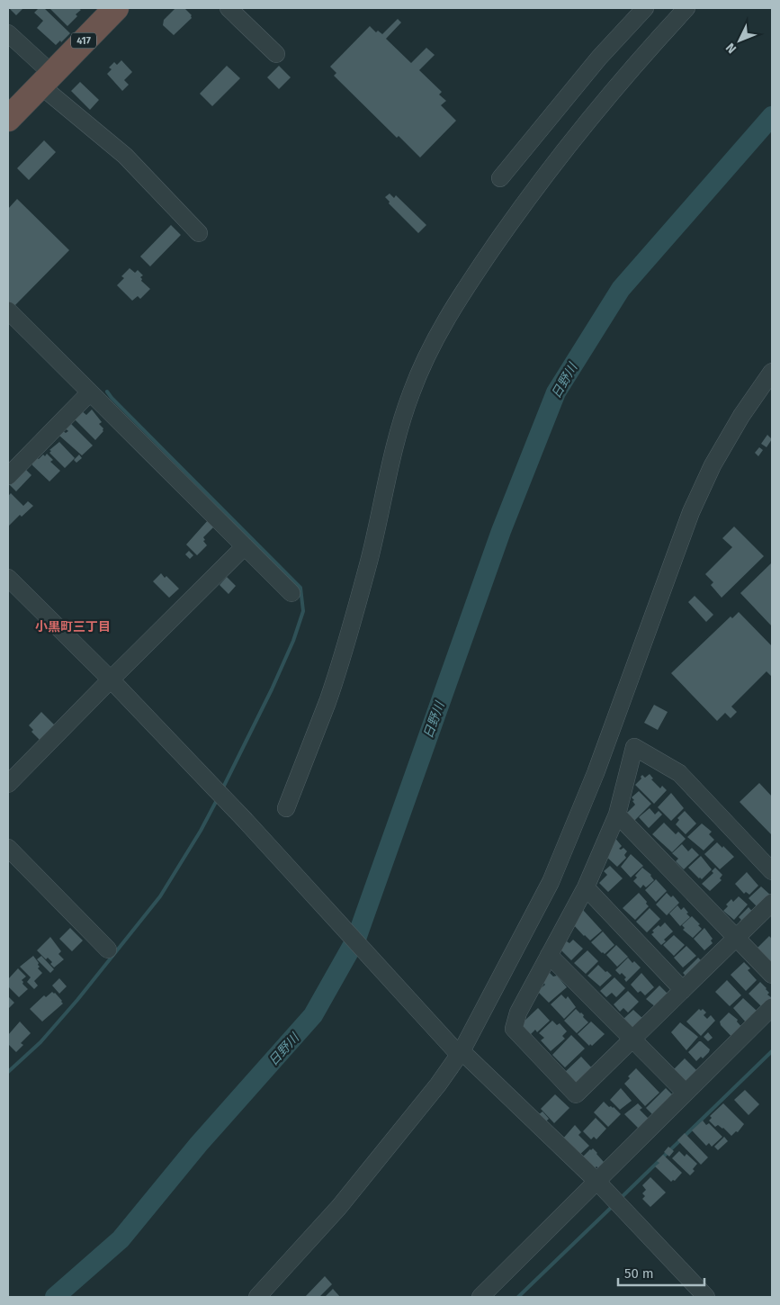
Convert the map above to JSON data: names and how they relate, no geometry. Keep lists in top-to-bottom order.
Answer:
{
  "streets": {
    "highway": ["417"]
  },
  "districts": ["小黒町三丁目"],
  "water": ["日野川"],
  "scale_bar": "50 m",
  "north": "bottom left"
}
